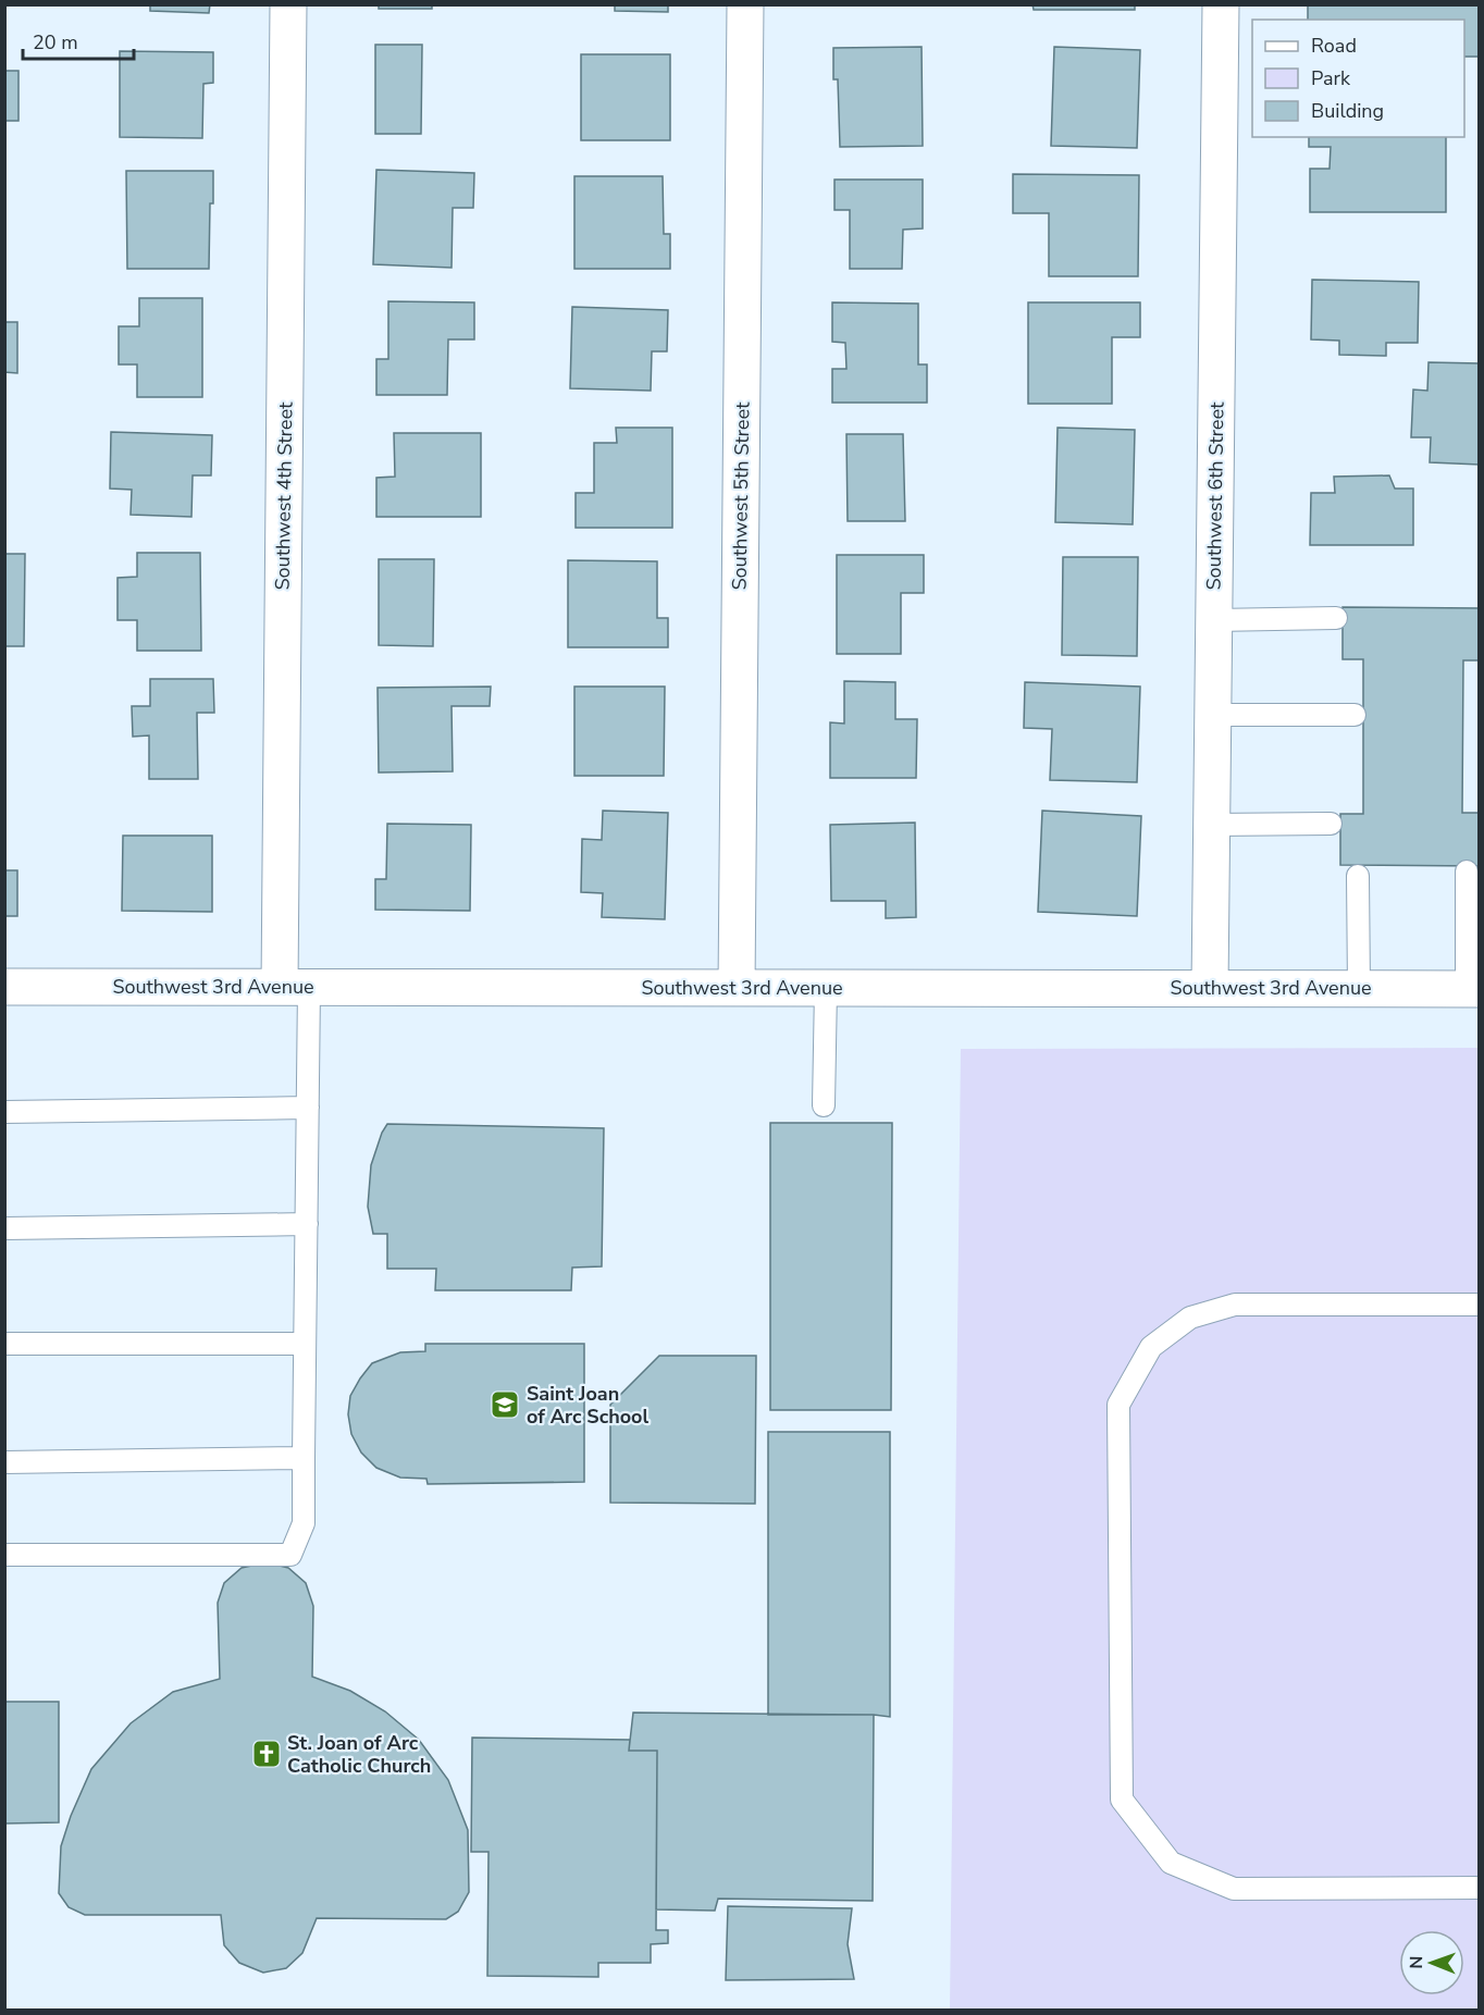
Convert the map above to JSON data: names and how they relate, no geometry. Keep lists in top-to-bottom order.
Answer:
{
  "streets": {
    "street": [
      "Southwest 4th Street",
      "Southwest 5th Street",
      "Southwest 6th Street",
      "Southwest 3rd Avenue"
    ]
  },
  "crossings": [
    ["Southwest 4th Street", "Southwest 3rd Avenue"],
    ["Southwest 5th Street", "Southwest 3rd Avenue"],
    ["Southwest 6th Street", "Southwest 3rd Avenue"]
  ],
  "places": {
    "school or university": ["Saint Joan of Arc School"],
    "church": ["St. Joan of Arc Catholic Church"]
  },
  "legend": ["Road", "Park", "Building"],
  "scale_bar": "20 m",
  "north": "left"
}
